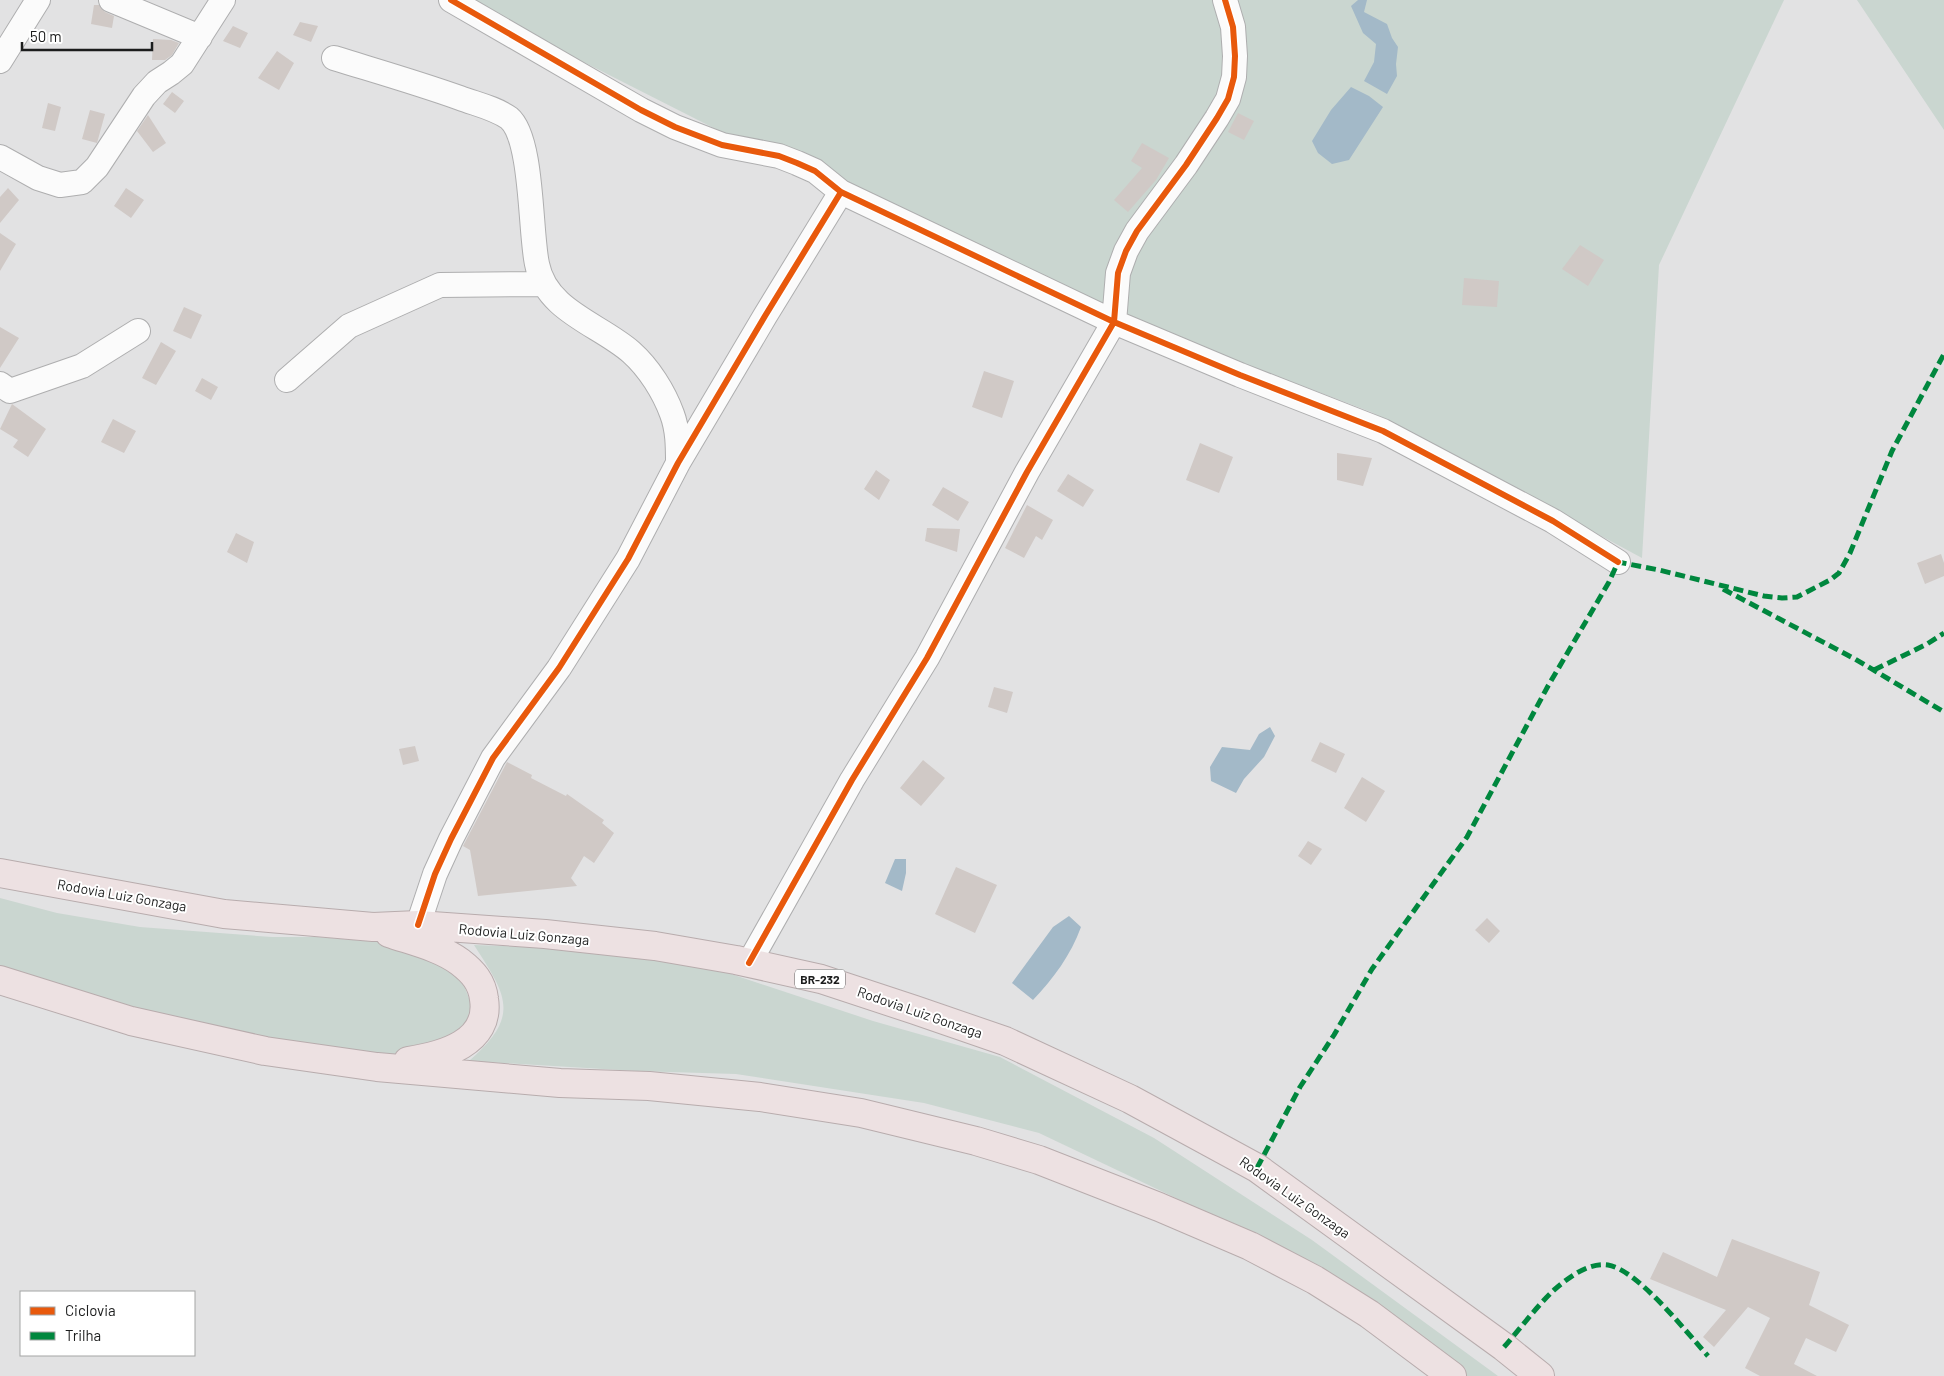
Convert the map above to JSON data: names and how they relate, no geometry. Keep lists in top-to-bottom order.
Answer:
{
  "streets": {
    "highway": ["Rodovia Luiz Gonzaga", "BR-232"]
  },
  "legend": ["Ciclovia", "Trilha"],
  "scale_bar": "50 m"
}
